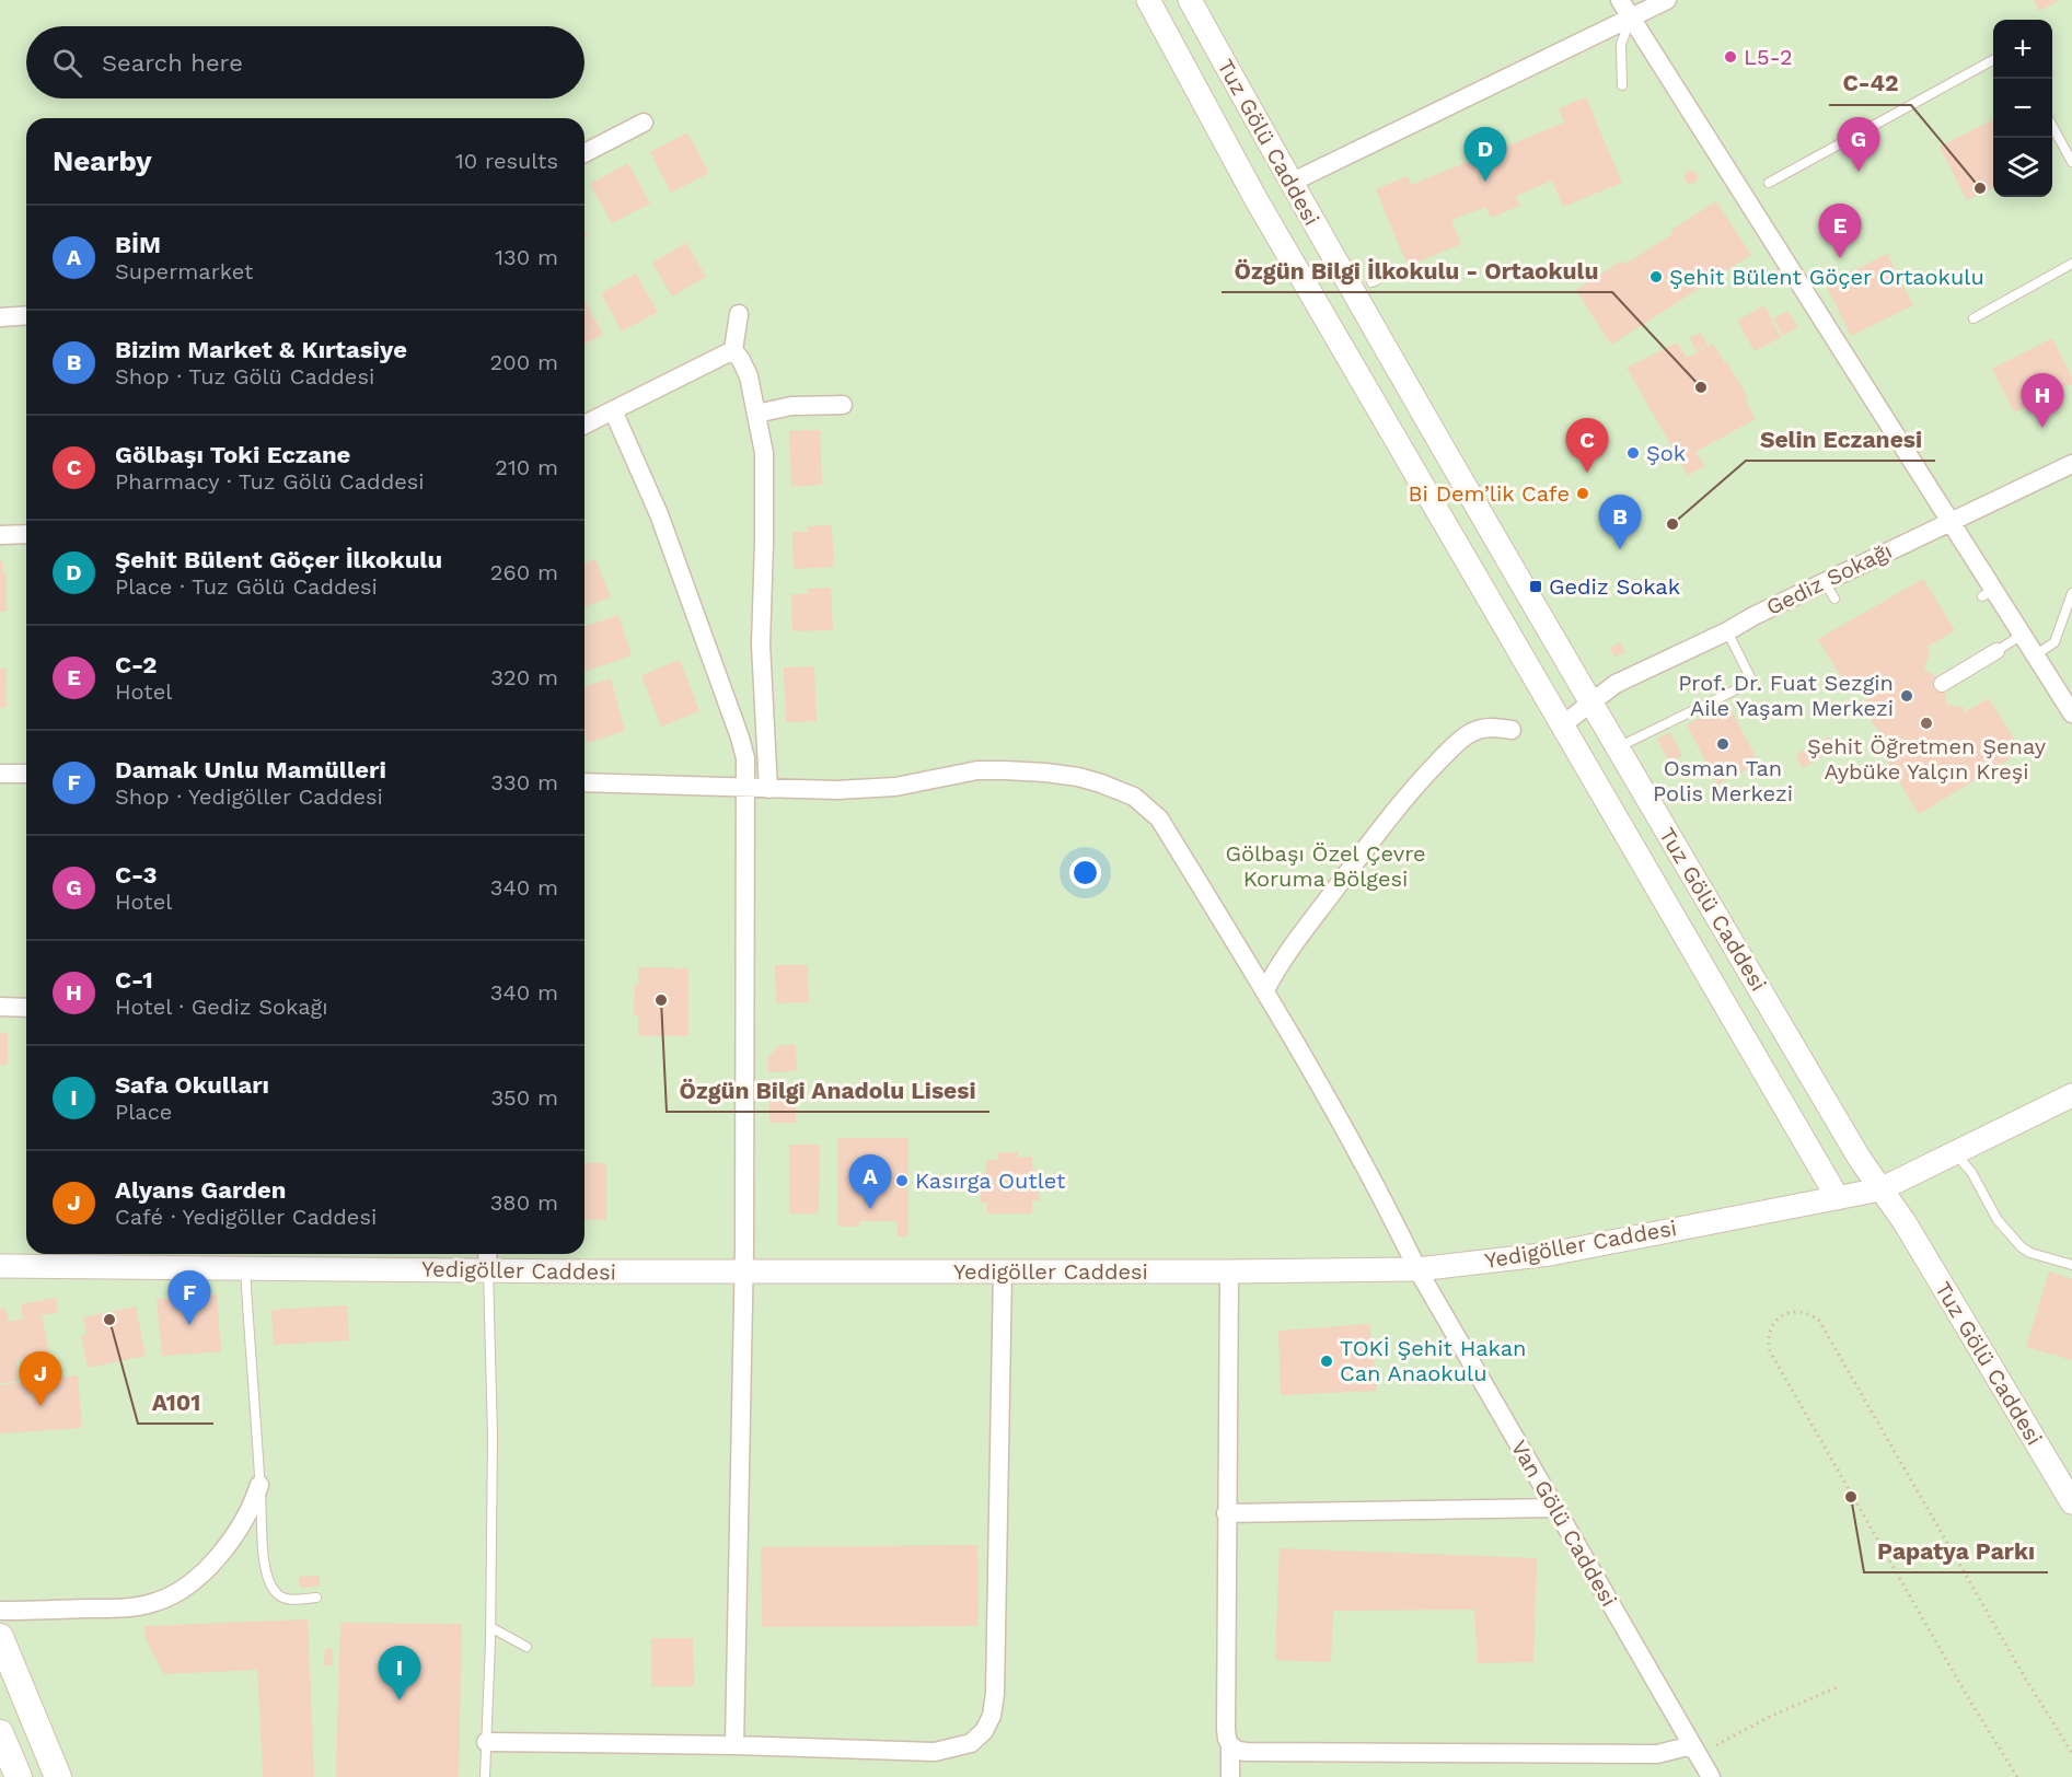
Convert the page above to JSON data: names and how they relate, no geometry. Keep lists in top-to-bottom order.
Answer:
{
  "streets": {
    "street": [
      "Tuz Gölü Caddesi",
      "Gediz Sokağı",
      "Yedigöller Caddesi",
      "Van Gölü Caddesi"
    ]
  },
  "crossings": [
    ["Tuz Gölü Caddesi", "Gediz Sokağı"],
    ["Tuz Gölü Caddesi", "Yedigöller Caddesi"],
    ["Yedigöller Caddesi", "Van Gölü Caddesi"]
  ],
  "parks": ["Gölbaşı Özel Çevre Koruma Bölgesi"],
  "places": {
    "other": [
      "L5-2",
      "C-42",
      "Şehit Bülent Göçer Ortaokulu",
      "Özgün Bilgi İlkokulu - Ortaokulu",
      "Şok",
      "Bi Dem’lik Cafe",
      "Selin Eczanesi",
      "Prof. Dr. Fuat Sezgin Aile Yaşam Merkezi",
      "Şehit Öğretmen Şenay Aybüke Yalçın Kreşi",
      "Osman Tan Polis Merkezi",
      "Özgün Bilgi Anadolu Lisesi",
      "Kasırga Outlet",
      "A101",
      "TOKİ Şehit Hakan Can Anaokulu",
      "Papatya Parkı"
    ],
    "transit": ["Gediz Sokak"]
  },
  "page": {
    "map_buttons": ["+", "−"],
    "search": "Search here",
    "pins": [
      "G",
      "D",
      "E",
      "H",
      "C",
      "B",
      "A",
      "F",
      "J",
      "I"
    ],
    "heading": ["Nearby", "10 results"],
    "list": [
      {
        "mark": "A",
        "name": "BİM",
        "note": "Supermarket",
        "value": "130 m"
      },
      {
        "mark": "B",
        "name": "Bizim Market & Kırtasiye",
        "note": "Shop · Tuz Gölü Caddesi",
        "value": "200 m"
      },
      {
        "mark": "C",
        "name": "Gölbaşı Toki Eczane",
        "note": "Pharmacy · Tuz Gölü Caddesi",
        "value": "210 m"
      },
      {
        "mark": "D",
        "name": "Şehit Bülent Göçer İlkokulu",
        "note": "Place · Tuz Gölü Caddesi",
        "value": "260 m"
      },
      {
        "mark": "E",
        "name": "C-2",
        "note": "Hotel",
        "value": "320 m"
      },
      {
        "mark": "F",
        "name": "Damak Unlu Mamülleri",
        "note": "Shop · Yedigöller Caddesi",
        "value": "330 m"
      },
      {
        "mark": "G",
        "name": "C-3",
        "note": "Hotel",
        "value": "340 m"
      },
      {
        "mark": "H",
        "name": "C-1",
        "note": "Hotel · Gediz Sokağı",
        "value": "340 m"
      },
      {
        "mark": "I",
        "name": "Safa Okulları",
        "note": "Place",
        "value": "350 m"
      },
      {
        "mark": "J",
        "name": "Alyans Garden",
        "note": "Café · Yedigöller Caddesi",
        "value": "380 m"
      }
    ]
  }
}
